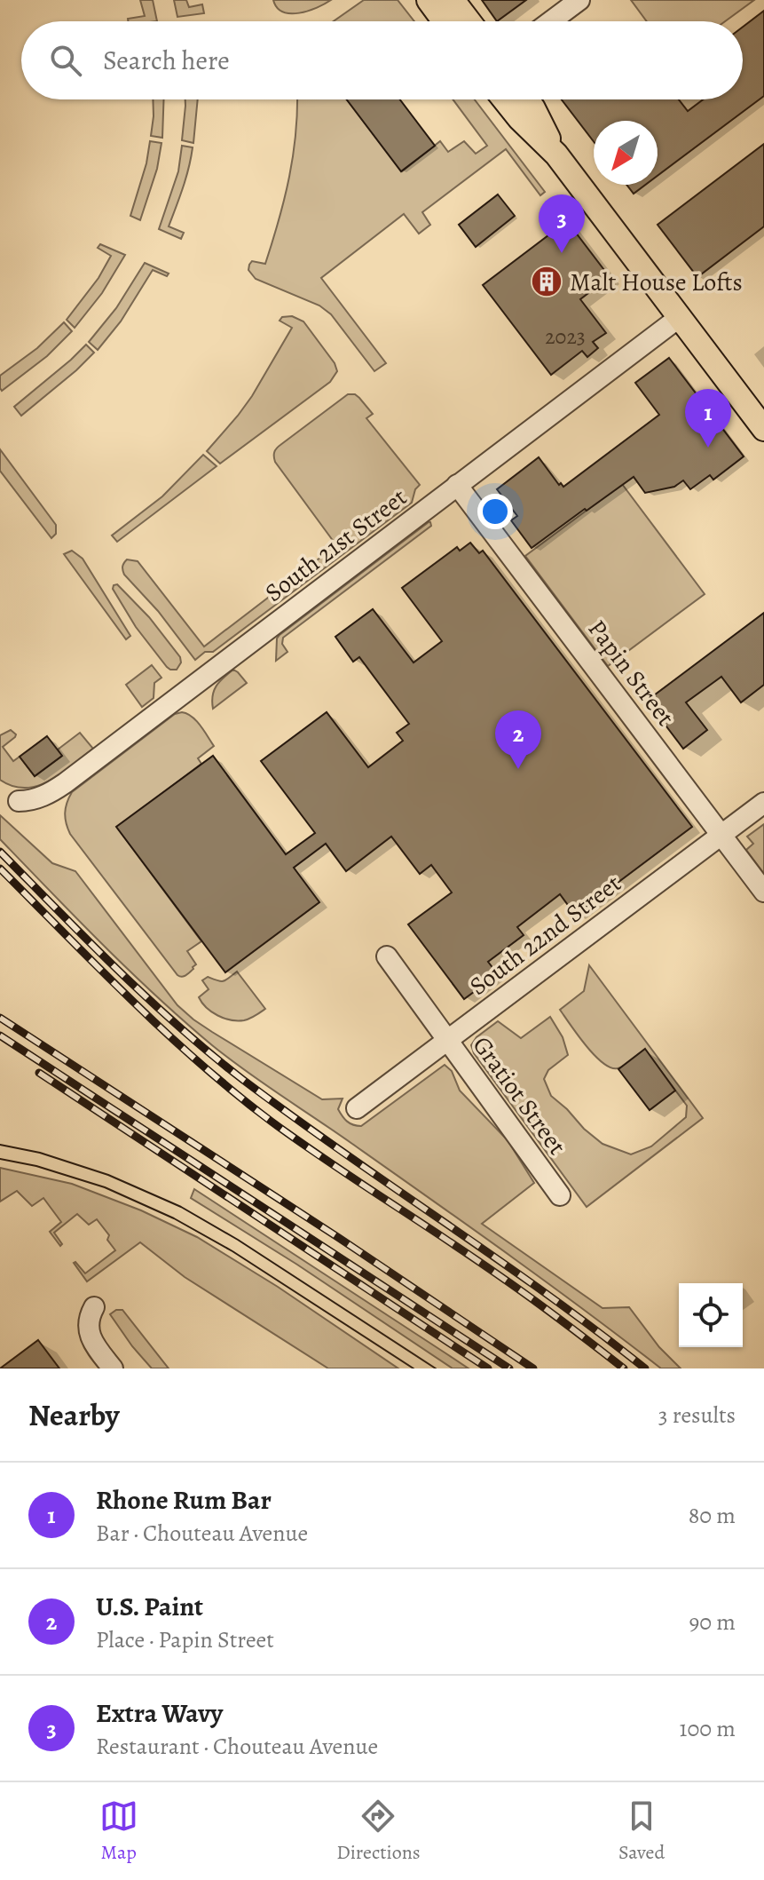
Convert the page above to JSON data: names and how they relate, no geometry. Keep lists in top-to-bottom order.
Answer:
{
  "streets": {
    "street": [
      "South 21st Street",
      "Papin Street",
      "South 22nd Street",
      "Gratiot Street"
    ]
  },
  "crossings": [
    ["South 21st Street", "Papin Street"],
    ["Papin Street", "South 22nd Street"],
    ["South 22nd Street", "Gratiot Street"]
  ],
  "places": {
    "building": ["Malt House Lofts"]
  },
  "house_numbers": ["2023"],
  "north": "bottom left",
  "page": {
    "search": "Search here",
    "pins": ["3", "1", "2"],
    "heading": ["Nearby", "3 results"],
    "list": [
      {
        "mark": "1",
        "name": "Rhone Rum Bar",
        "note": "Bar · Chouteau Avenue",
        "value": "80 m"
      },
      {
        "mark": "2",
        "name": "U.S. Paint",
        "note": "Place · Papin Street",
        "value": "90 m"
      },
      {
        "mark": "3",
        "name": "Extra Wavy",
        "note": "Restaurant · Chouteau Avenue",
        "value": "100 m"
      }
    ],
    "nav": ["Map", "Directions", "Saved"]
  }
}
